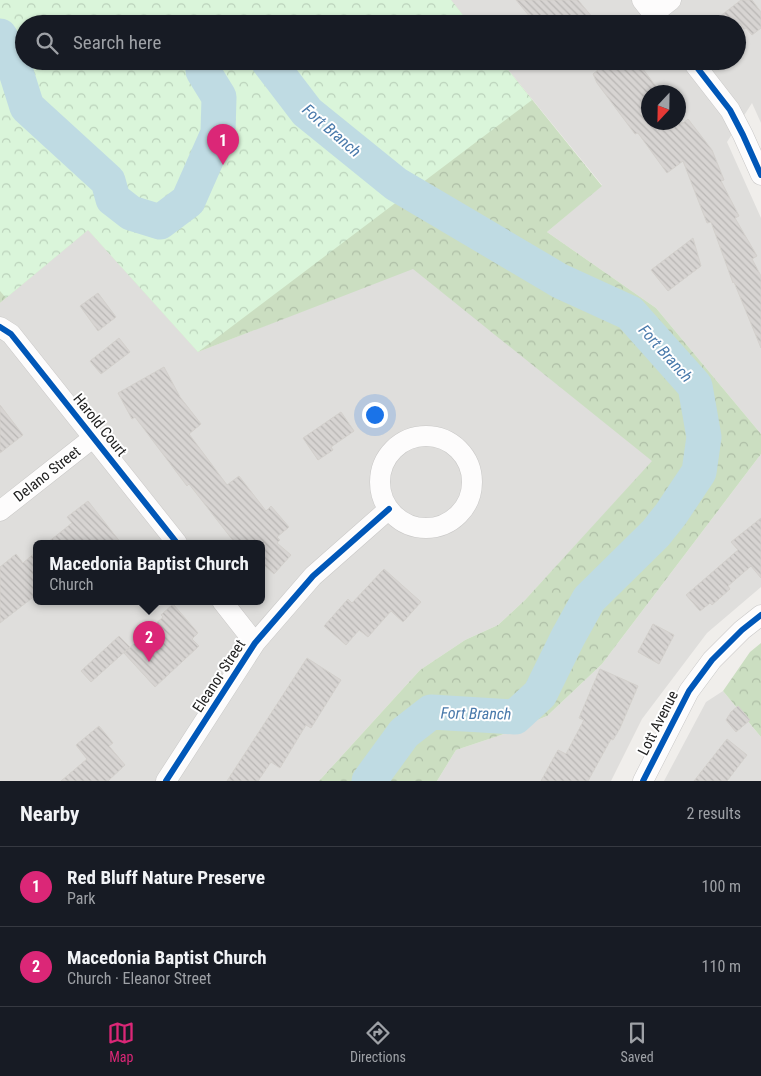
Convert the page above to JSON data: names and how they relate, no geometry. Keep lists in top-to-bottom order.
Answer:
{
  "streets": {
    "street": [
      "Harold Court",
      "Delano Street",
      "Eleanor Street",
      "Lott Avenue"
    ]
  },
  "crossings": [
    ["Harold Court", "Delano Street"]
  ],
  "water": ["Fort Branch"],
  "north": "bottom",
  "page": {
    "search": "Search here",
    "pins": ["1", "2"],
    "popup": ["Macedonia Baptist Church", "Church"],
    "heading": ["Nearby", "2 results"],
    "list": [
      {
        "mark": "1",
        "name": "Red Bluff Nature Preserve",
        "note": "Park",
        "value": "100 m"
      },
      {
        "mark": "2",
        "name": "Macedonia Baptist Church",
        "note": "Church · Eleanor Street",
        "value": "110 m"
      }
    ],
    "nav": ["Map", "Directions", "Saved"]
  }
}
